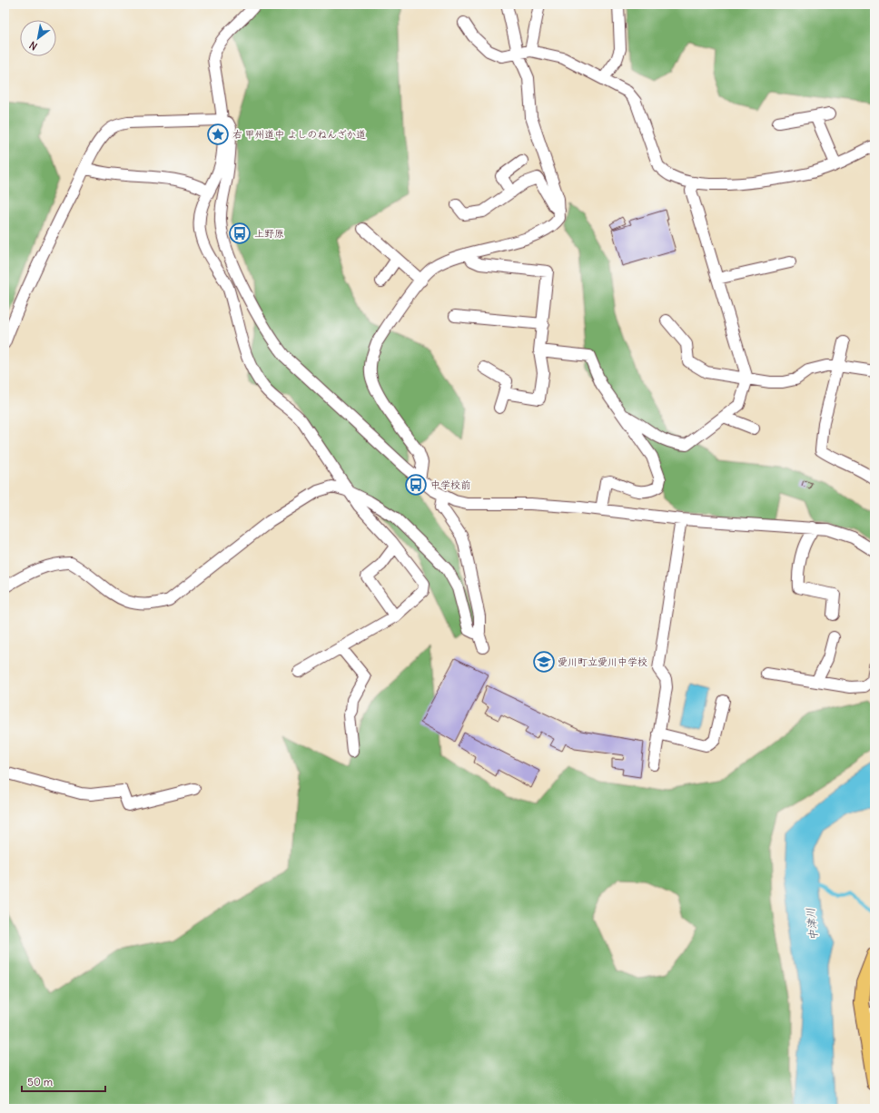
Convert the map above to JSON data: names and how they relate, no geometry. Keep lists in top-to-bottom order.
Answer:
{
  "water": ["中津川"],
  "places": {
    "place": ["右 甲州道中 よしのねんざか道"],
    "bus stop": ["上野原", "中学校前"],
    "school or university": ["愛川町立愛川中学校"]
  },
  "scale_bar": "50 m",
  "north": "bottom left"
}
